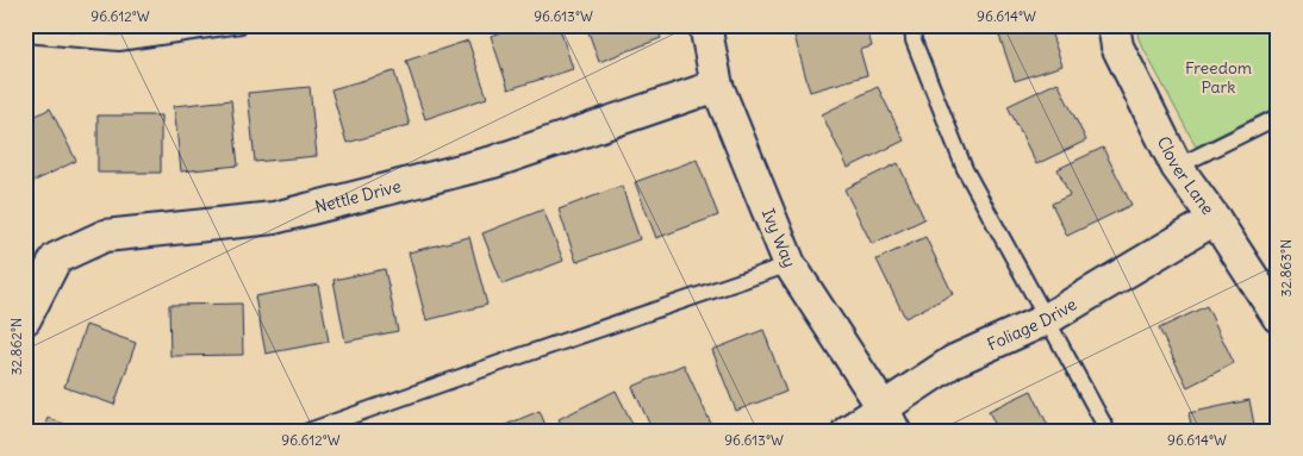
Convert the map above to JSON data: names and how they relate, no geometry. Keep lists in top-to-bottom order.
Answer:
{
  "streets": {
    "street": [
      "Clover Lane",
      "Nettle Drive",
      "Ivy Way",
      "Foliage Drive"
    ]
  },
  "crossings": [
    ["Clover Lane", "Foliage Drive"],
    ["Nettle Drive", "Ivy Way"],
    ["Ivy Way", "Foliage Drive"]
  ],
  "parks": ["Freedom Park"],
  "coordinates": [
    "96.612°W",
    "96.613°W",
    "96.614°W",
    "32.863°N",
    "32.862°N"
  ]
}
